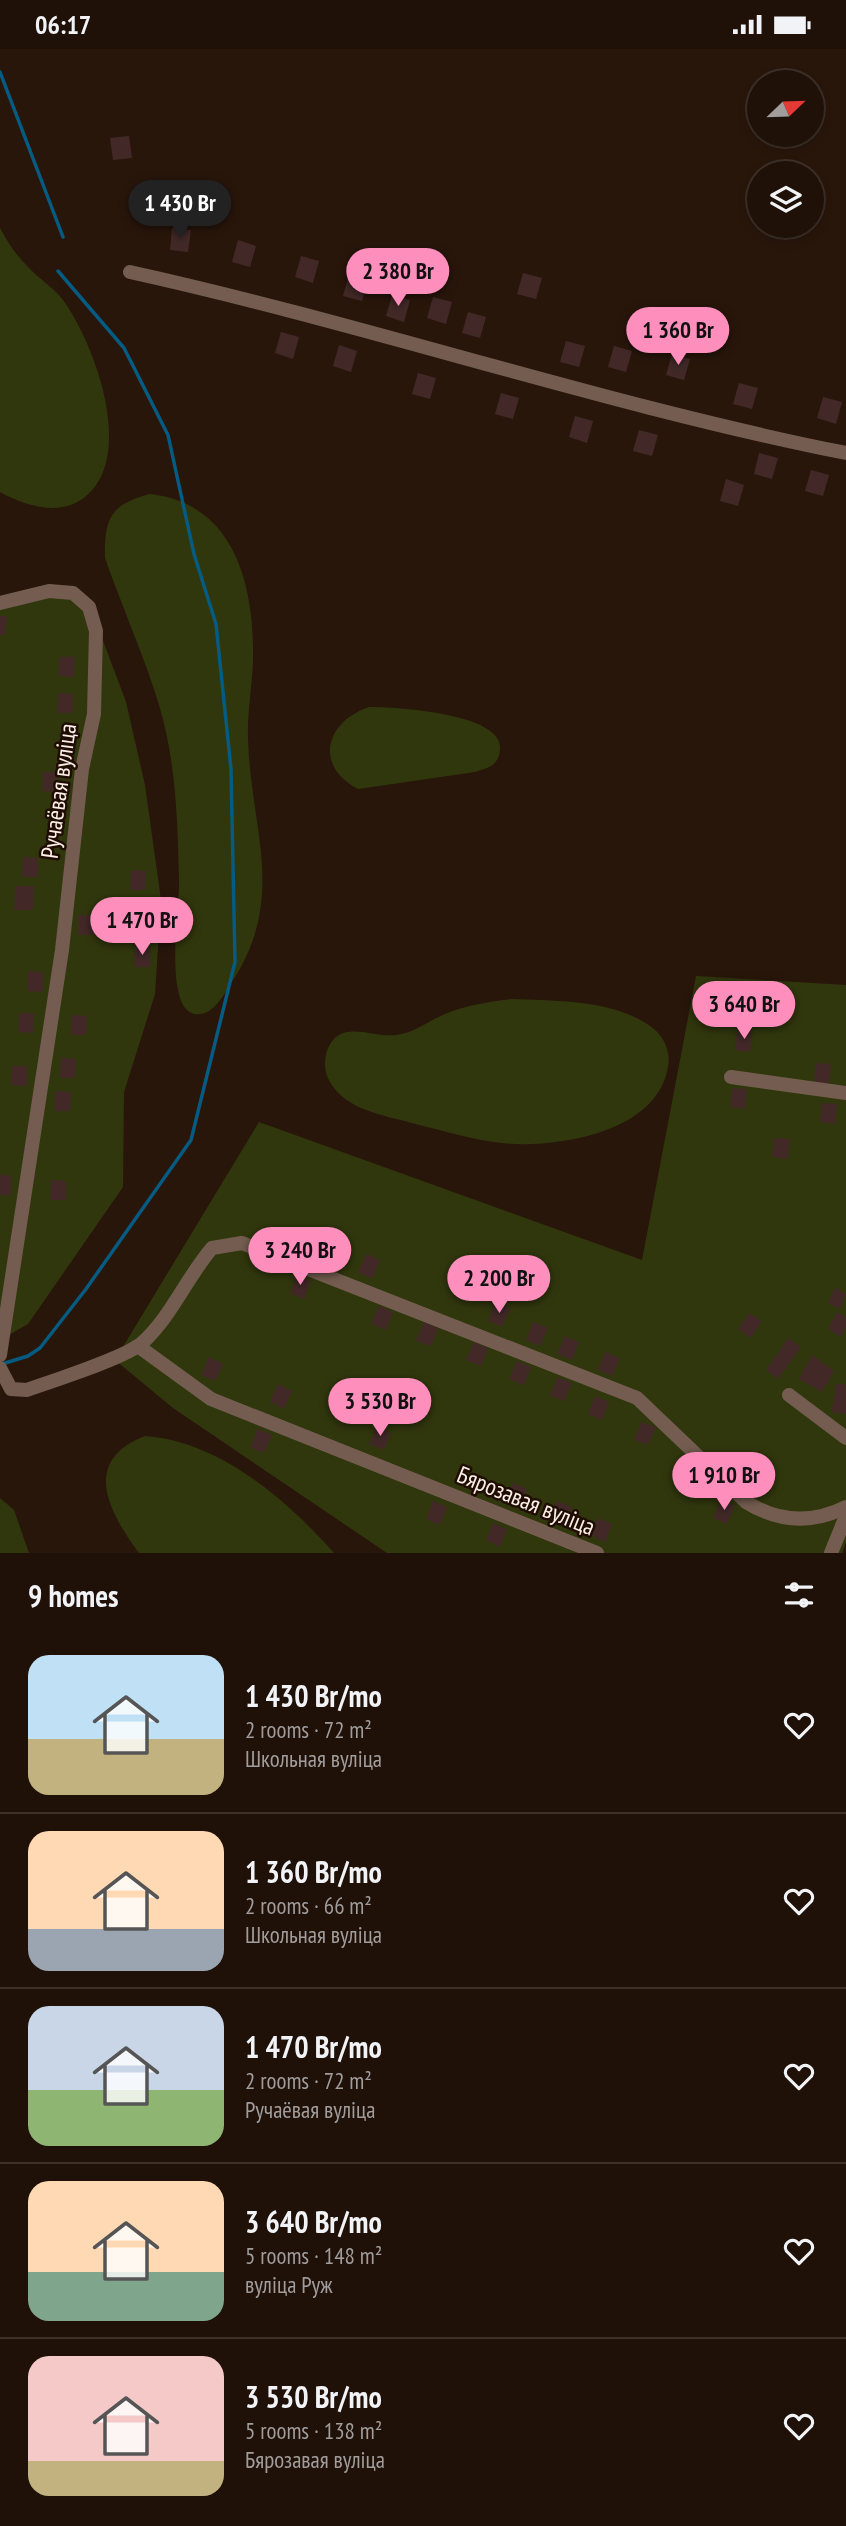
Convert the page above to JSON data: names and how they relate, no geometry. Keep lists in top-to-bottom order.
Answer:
{
  "streets": {
    "street": ["Ручаёвая вуліца", "Бярозавая вуліца"]
  },
  "north": "top right",
  "page": {
    "status": "06:17",
    "price": [
      "1 430 Br",
      "2 380 Br",
      "1 360 Br",
      "1 470 Br",
      "3 640 Br",
      "3 240 Br",
      "2 200 Br",
      "3 530 Br",
      "1 910 Br"
    ],
    "heading": "9 homes",
    "list": [
      {
        "name": "1 430 Br/mo",
        "note": "2 rooms · 72 m² · Школьная вуліца"
      },
      {
        "name": "1 360 Br/mo",
        "note": "2 rooms · 66 m² · Школьная вуліца"
      },
      {
        "name": "1 470 Br/mo",
        "note": "2 rooms · 72 m² · Ручаёвая вуліца"
      },
      {
        "name": "3 640 Br/mo",
        "note": "5 rooms · 148 m² · вуліца Руж"
      },
      {
        "name": "3 530 Br/mo",
        "note": "5 rooms · 138 m² · Бярозавая вуліца"
      }
    ]
  }
}
